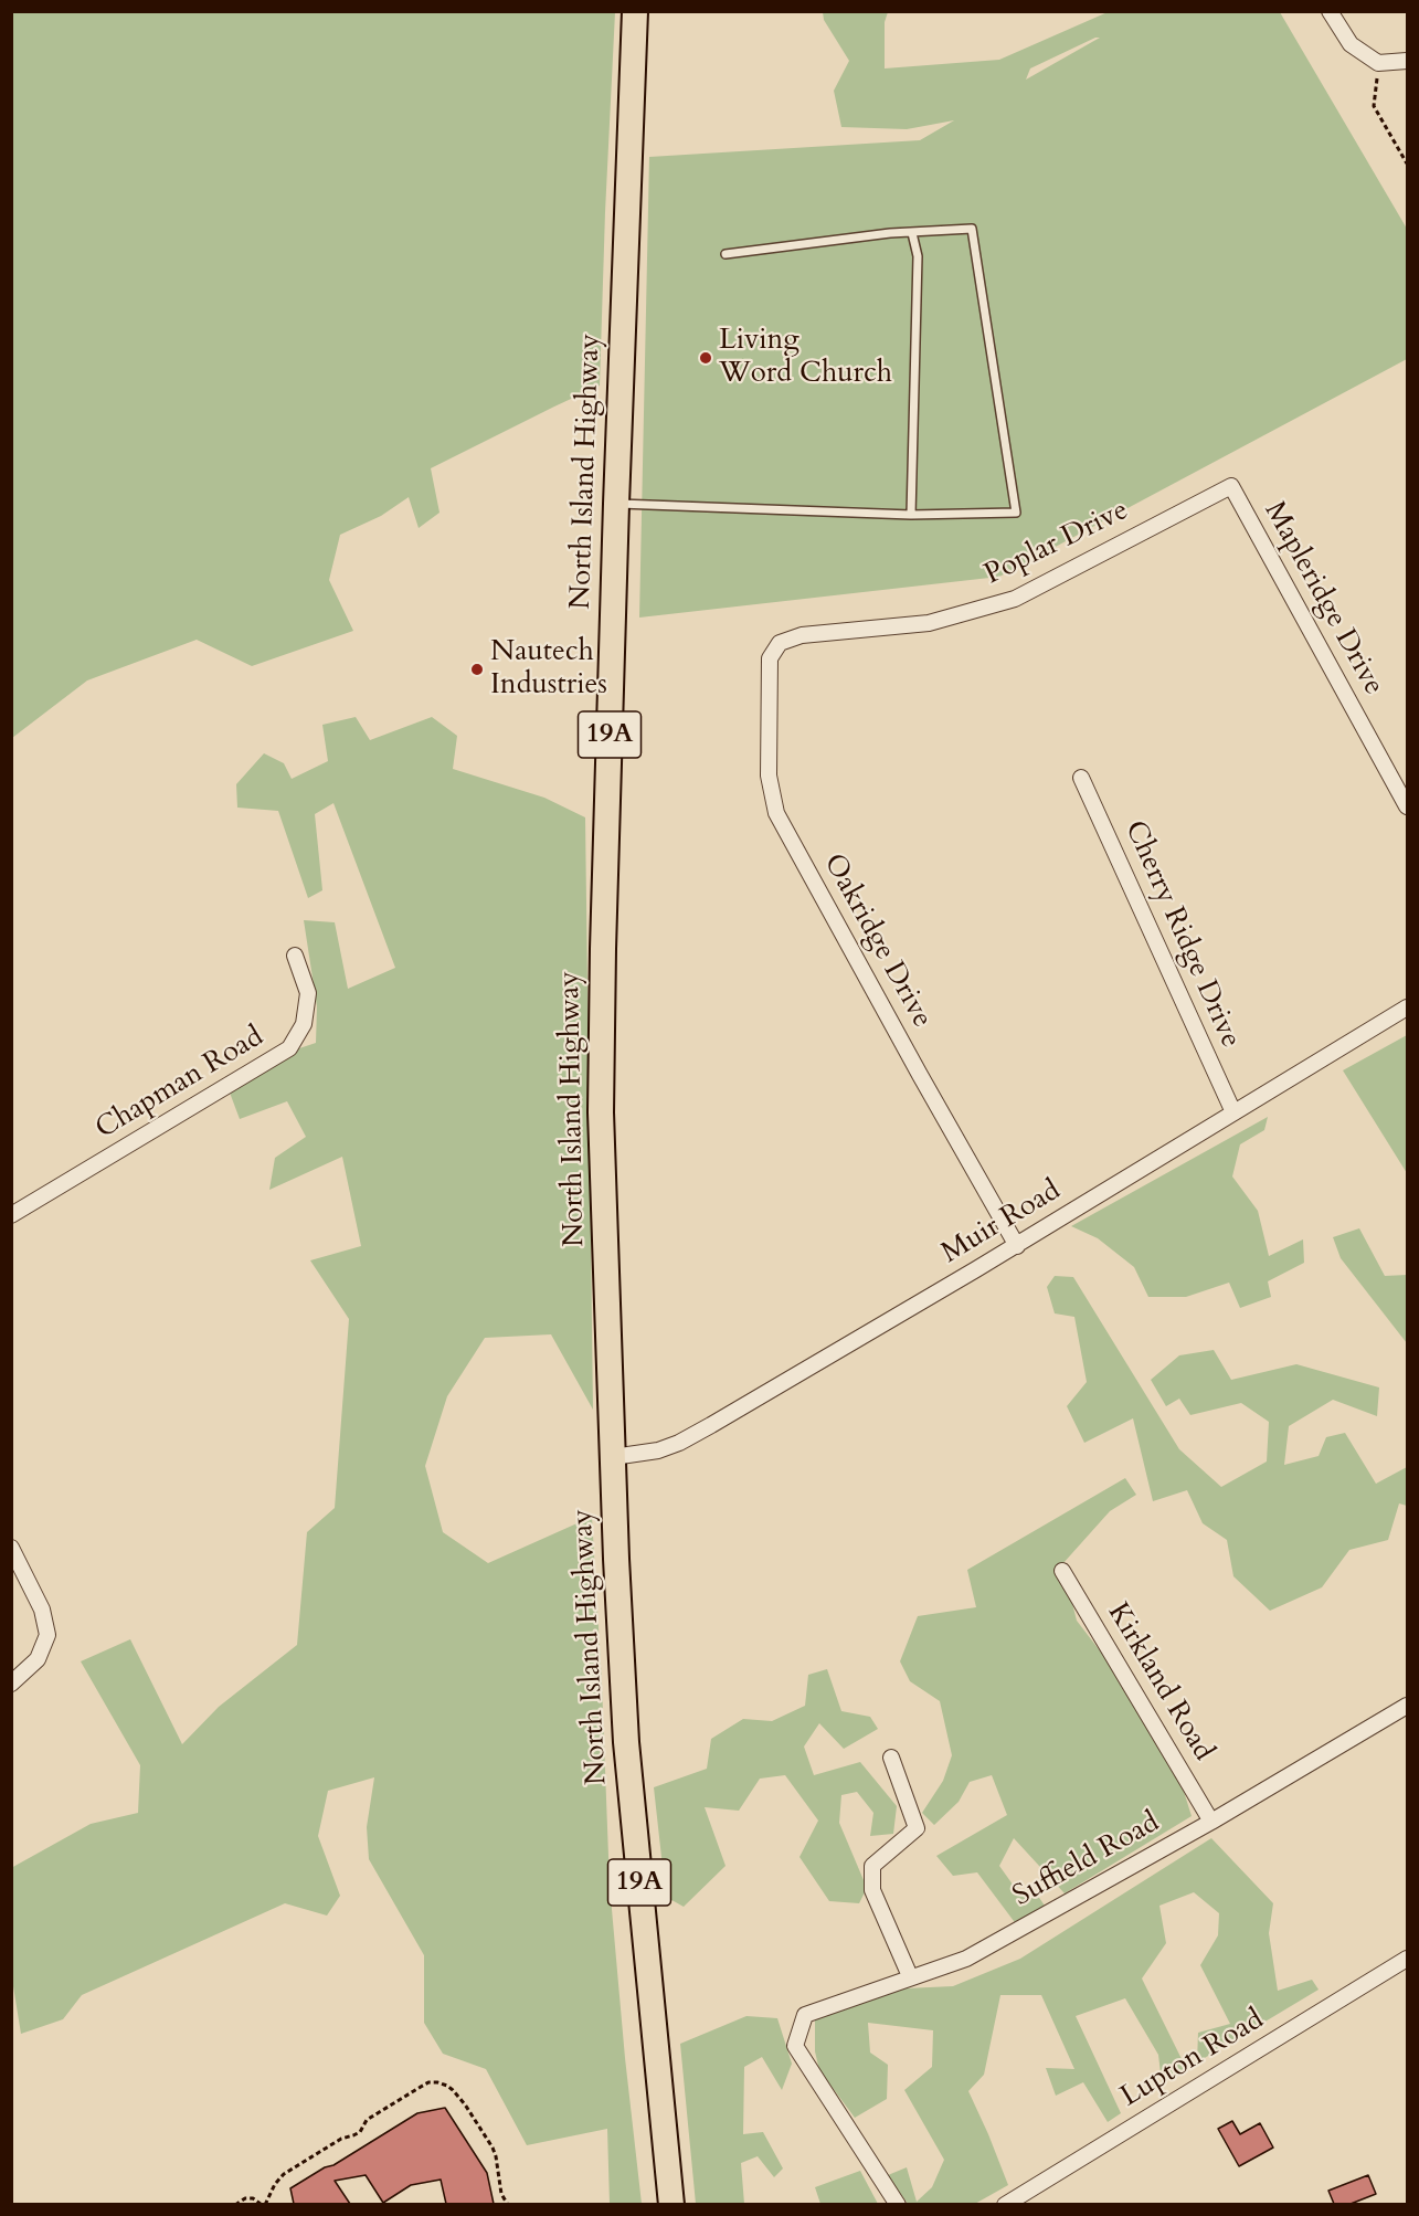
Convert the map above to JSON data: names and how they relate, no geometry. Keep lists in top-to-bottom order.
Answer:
{
  "streets": {
    "main road": ["North Island Highway", "19A"],
    "street": [
      "Poplar Drive",
      "Mapleridge Drive",
      "Cherry Ridge Drive",
      "Oakridge Drive",
      "Chapman Road",
      "Muir Road",
      "Kirkland Road",
      "Suffield Road",
      "Lupton Road"
    ]
  },
  "crossings": [
    ["North Island Highway", "Muir Road"],
    ["Poplar Drive", "Mapleridge Drive"],
    ["Poplar Drive", "Oakridge Drive"],
    ["Cherry Ridge Drive", "Muir Road"],
    ["Oakridge Drive", "Muir Road"],
    ["Kirkland Road", "Suffield Road"]
  ],
  "places": ["Living Word Church", "Nautech Industries"]
}
